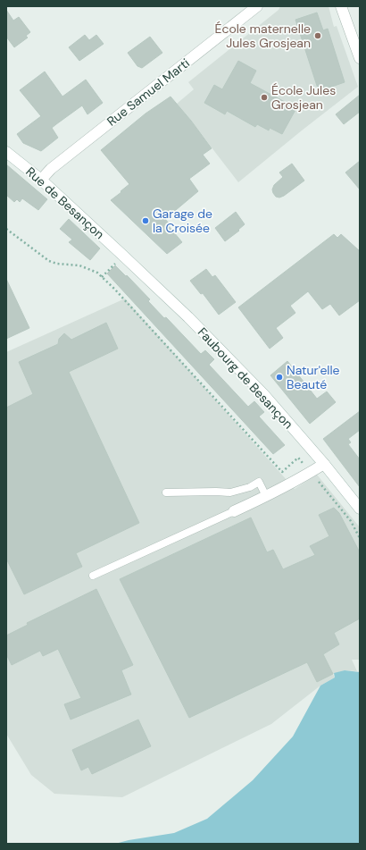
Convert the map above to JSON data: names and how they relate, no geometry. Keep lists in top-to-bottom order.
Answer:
{
  "streets": {
    "main road": ["Rue Samuel Marti", "Rue de Besançon", "Faubourg de Besançon"]
  },
  "crossings": [
    ["Rue Samuel Marti", "Rue de Besançon"],
    ["Rue de Besançon", "Faubourg de Besançon"]
  ],
  "places": [
    "École maternelle Jules Grosjean",
    "École Jules Grosjean",
    "Garage de la Croisée",
    "Natur'elle Beauté"
  ]
}
